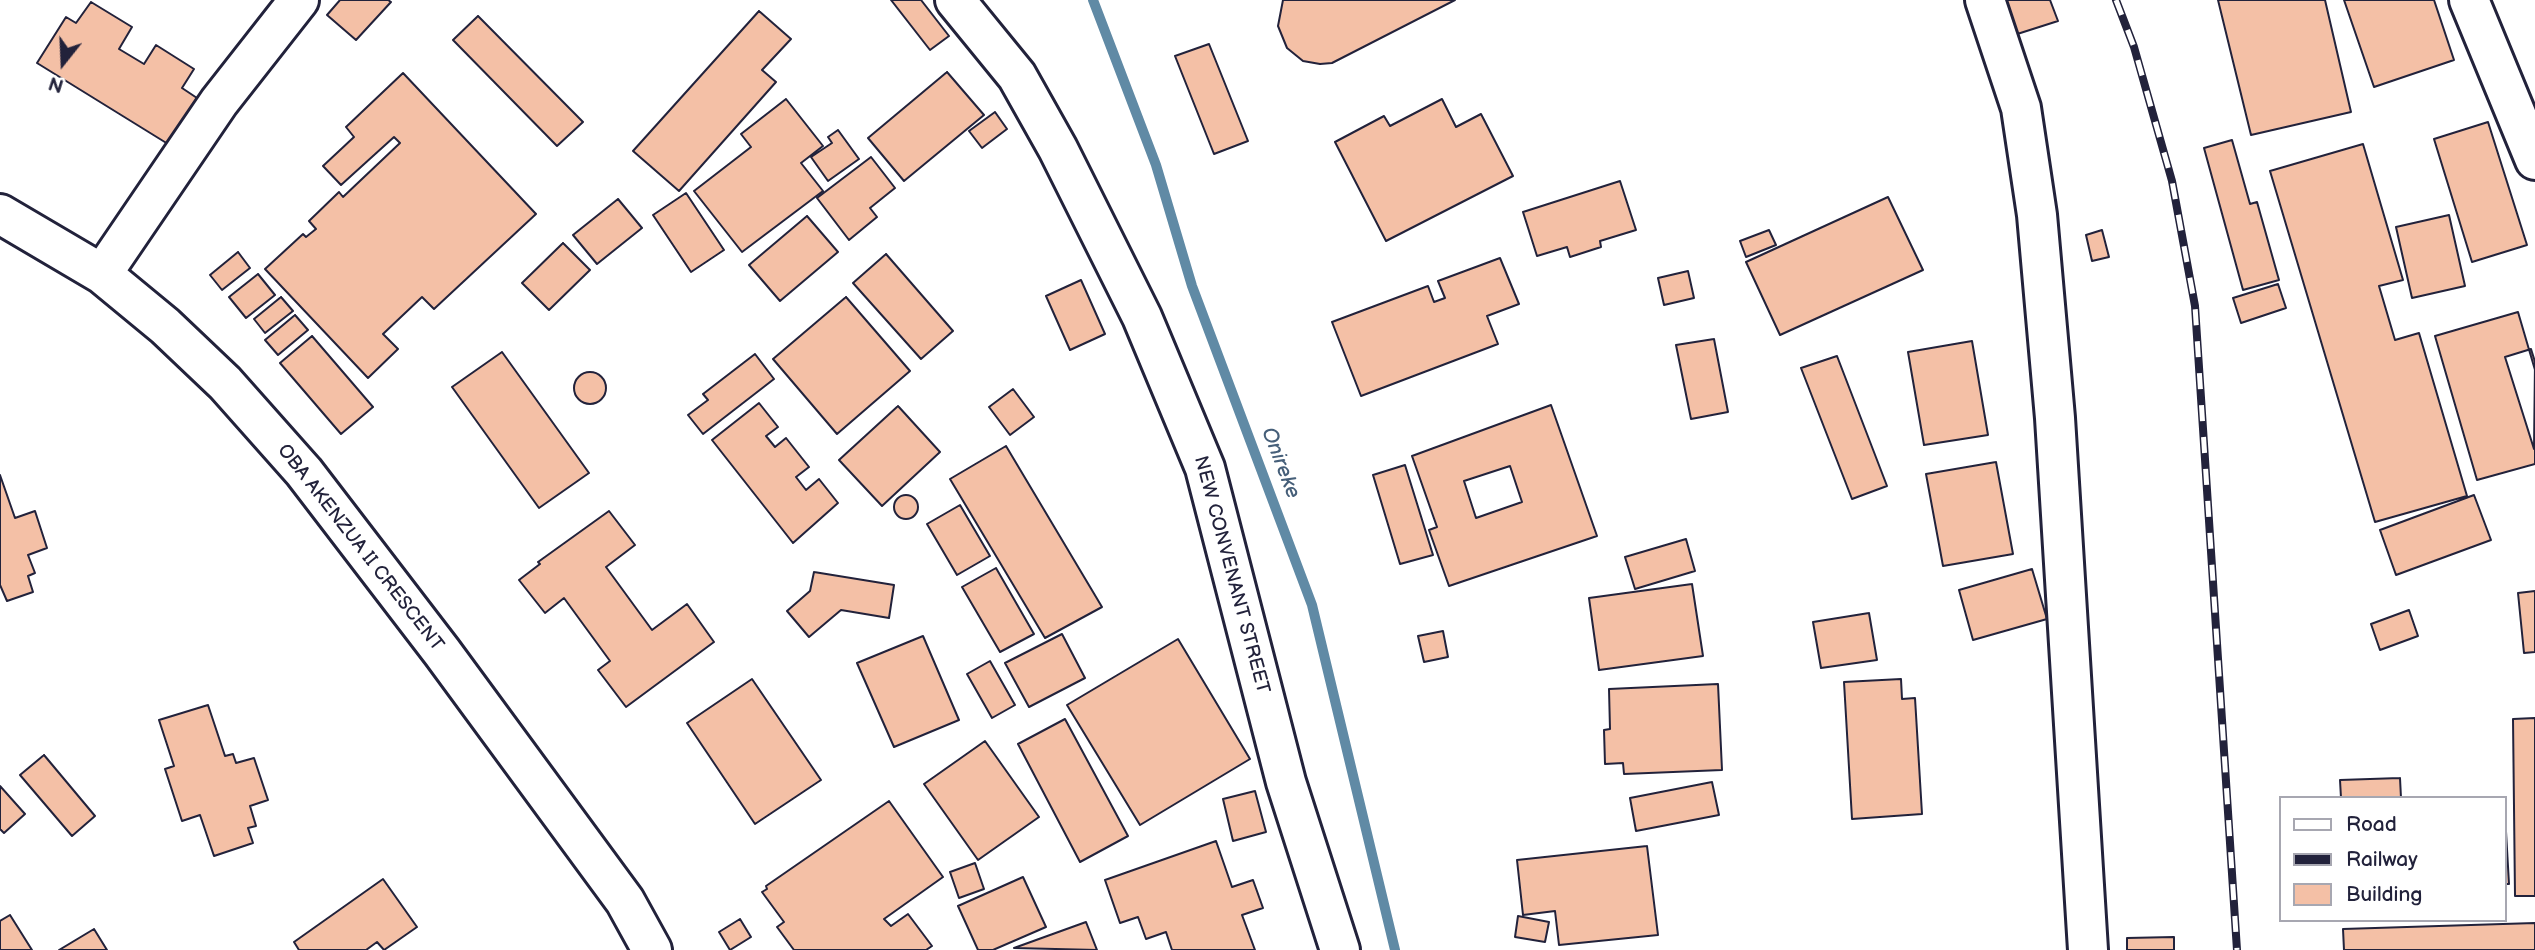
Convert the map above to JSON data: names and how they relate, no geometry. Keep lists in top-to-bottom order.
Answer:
{
  "streets": {
    "street": ["OBA AKENZUA II CRESCENT", "NEW CONVENANT STREET"]
  },
  "water": ["Onireke"],
  "legend": ["Road", "Railway", "Building"],
  "north": "bottom"
}
